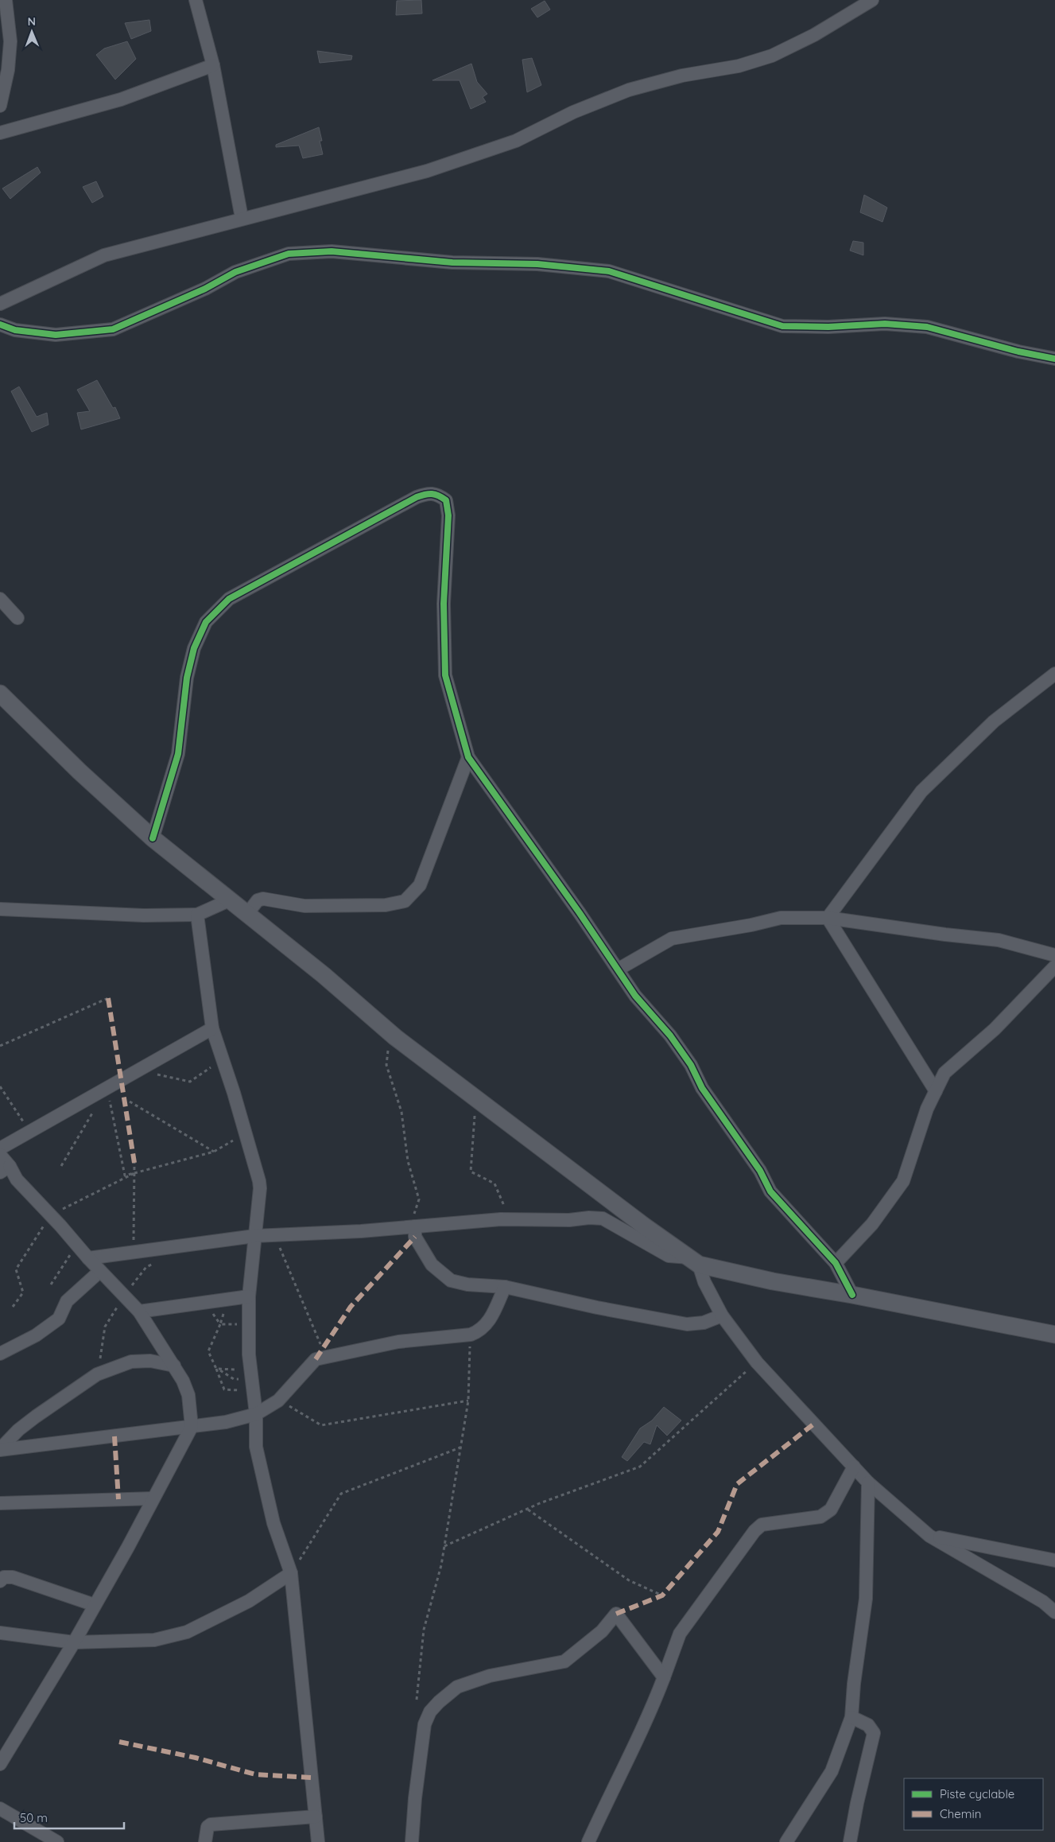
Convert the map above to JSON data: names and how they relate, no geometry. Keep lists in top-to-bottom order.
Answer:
{
  "legend": ["Piste cyclable", "Chemin"],
  "scale_bar": "50 m",
  "north": "top"
}
